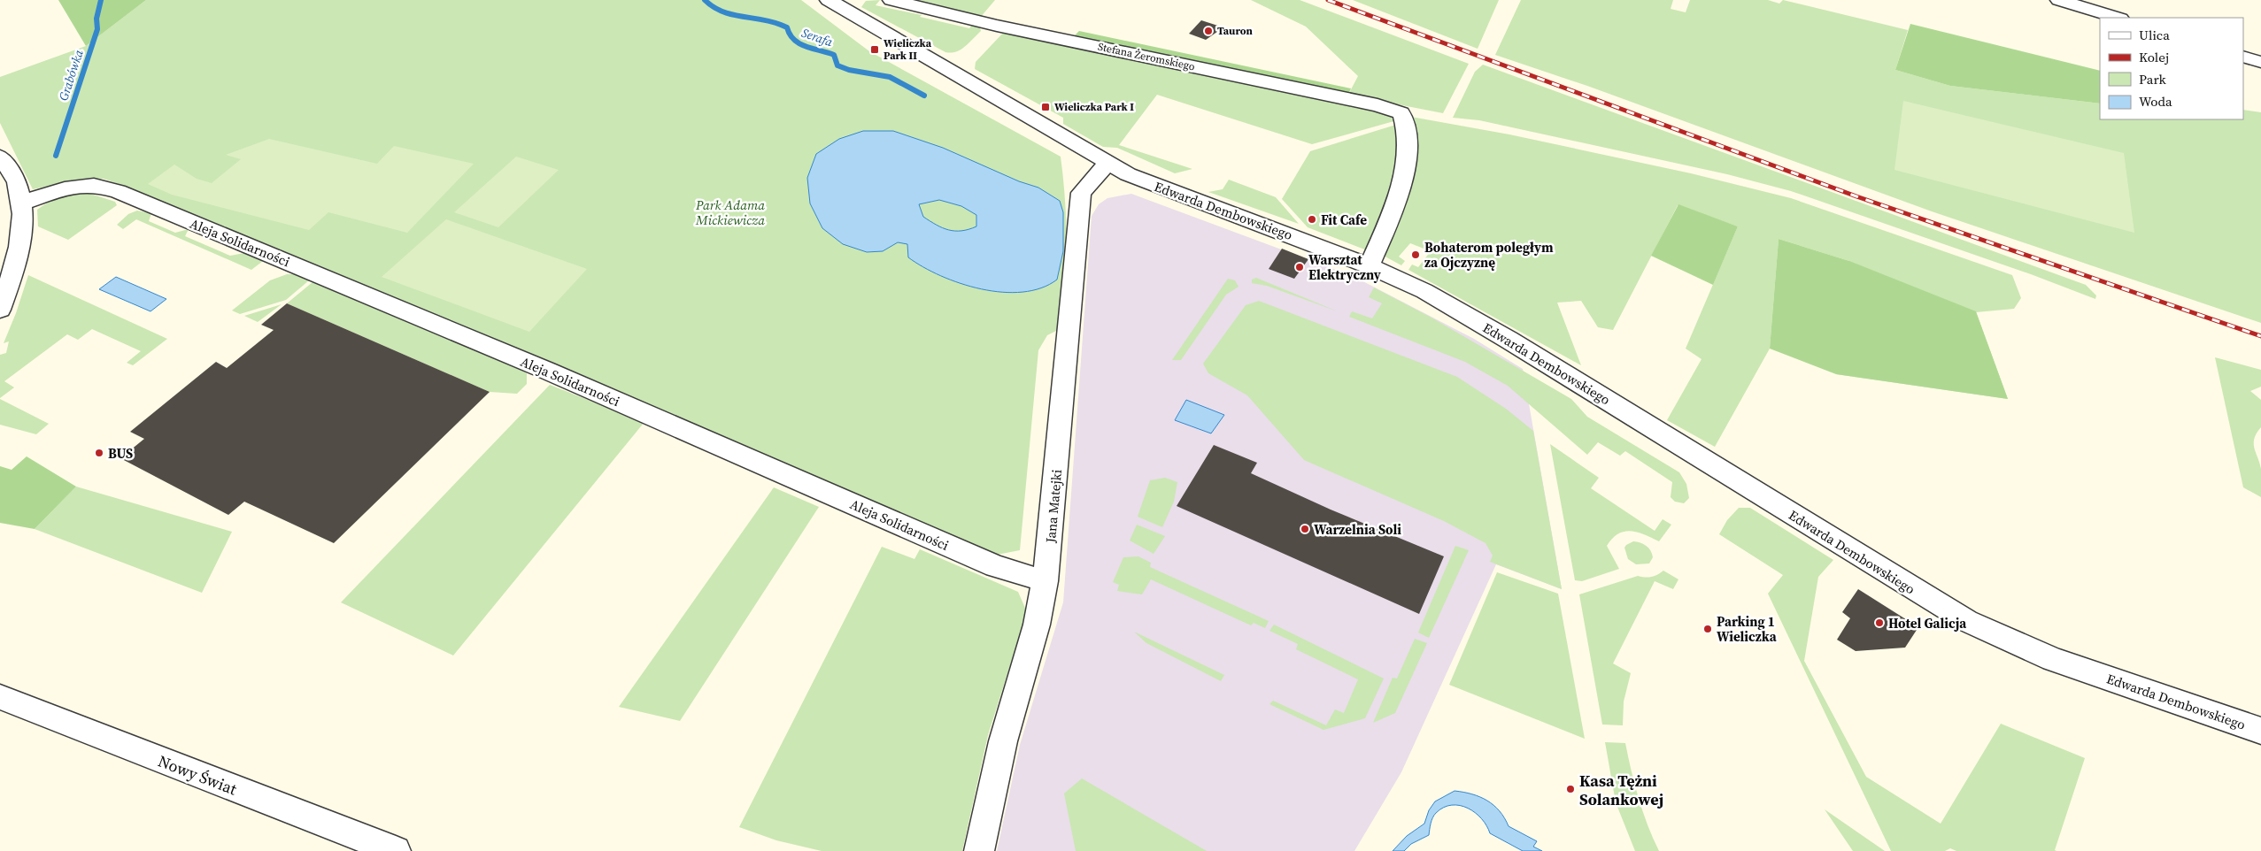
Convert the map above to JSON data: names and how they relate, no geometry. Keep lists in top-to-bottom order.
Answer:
{
  "streets": {
    "street": [
      "Stefana Żeromskiego",
      "Edwarda Dembowskiego",
      "Aleja Solidarności",
      "Jana Matejki",
      "Nowy Świat"
    ]
  },
  "crossings": [
    ["Stefana Żeromskiego", "Edwarda Dembowskiego"],
    ["Edwarda Dembowskiego", "Jana Matejki"],
    ["Aleja Solidarności", "Jana Matejki"]
  ],
  "water": ["Serafa", "Grabówka"],
  "parks": ["Park Adama Mickiewicza"],
  "places": {
    "other": [
      "Tauron",
      "Fit Cafe",
      "Bohaterom poległym za Ojczyznę",
      "Warsztat Elektryczny",
      "BUS",
      "Warzelnia Soli",
      "Hotel Galicja",
      "Parking 1 Wieliczka",
      "Kasa Tężni Solankowej"
    ],
    "transit": ["Wieliczka Park II", "Wieliczka Park I"]
  },
  "legend": [
    "Ulica",
    "Kolej",
    "Park",
    "Woda"
  ]
}
